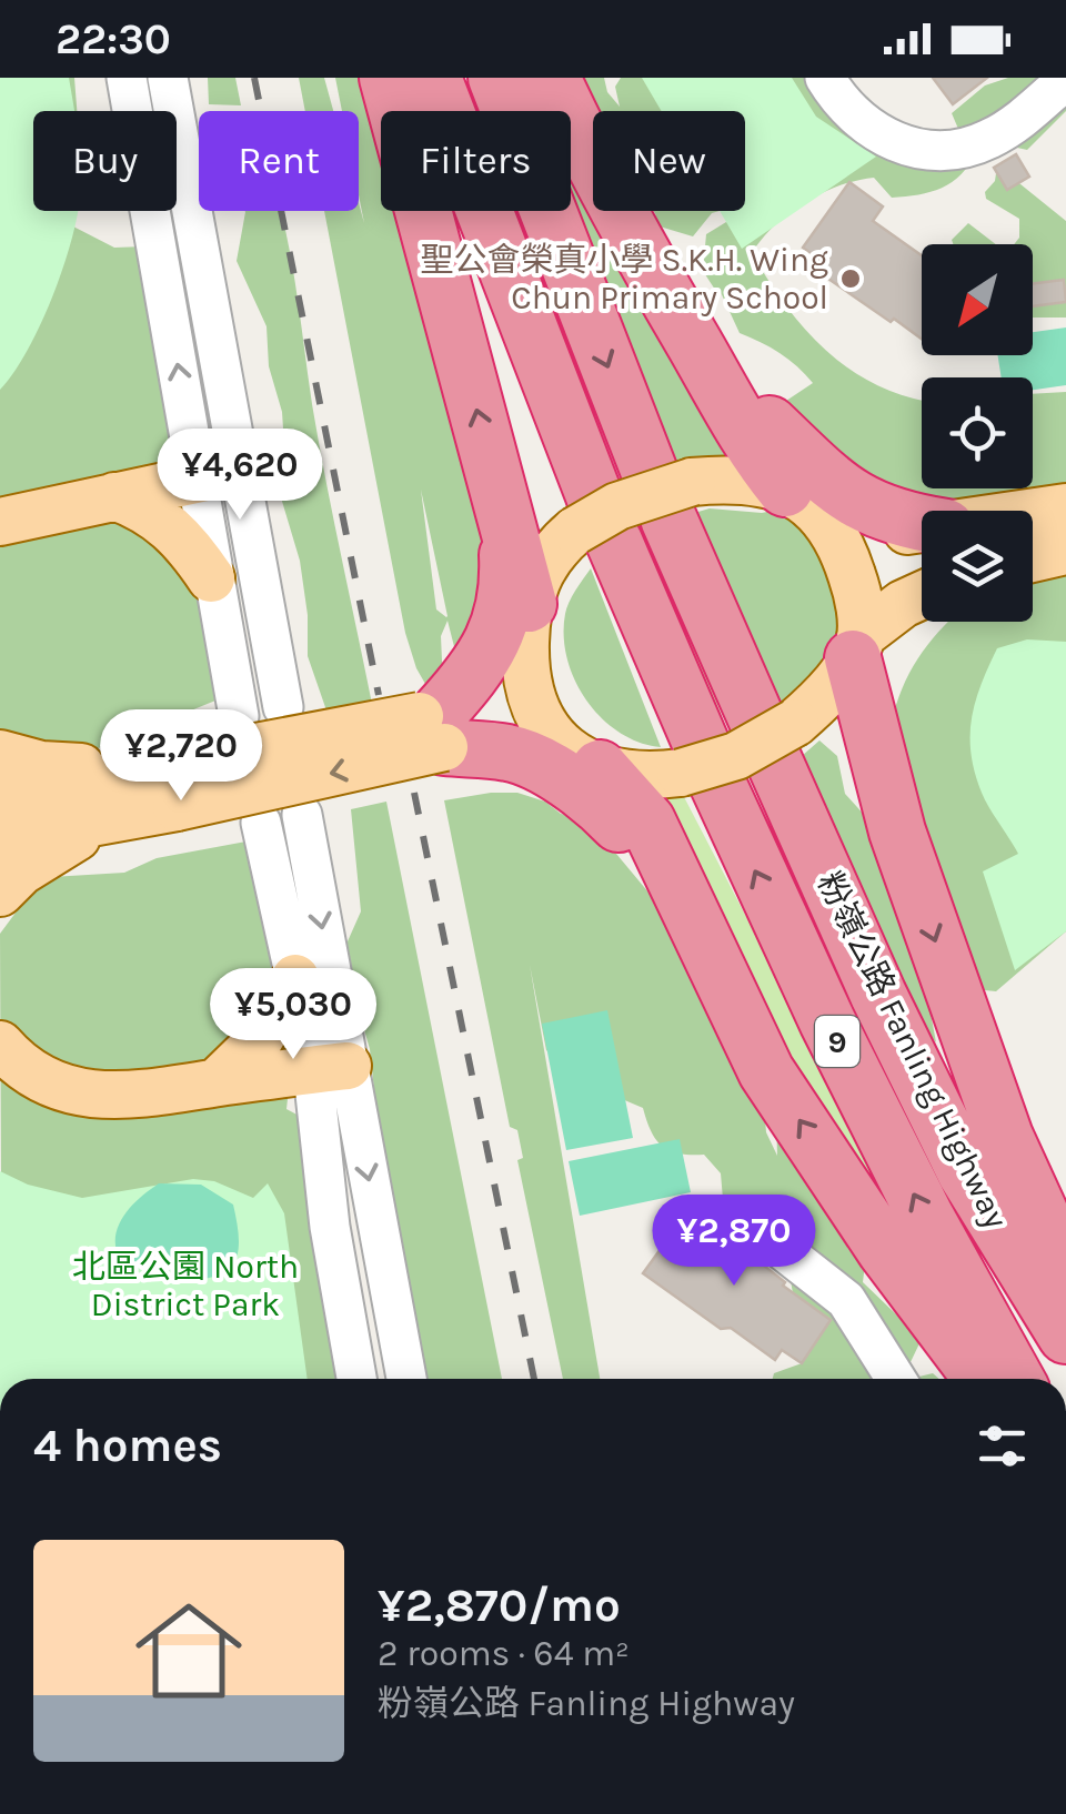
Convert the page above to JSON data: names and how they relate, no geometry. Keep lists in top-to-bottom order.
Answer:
{
  "streets": {
    "highway": ["9", "粉嶺公路 Fanling Highway"]
  },
  "parks": ["北區公園 North District Park"],
  "places": ["聖公會榮真小學 S.K.H. Wing Chun Primary School"],
  "north": "bottom left",
  "page": {
    "status": "22:30",
    "chip": [
      "Buy",
      "Rent",
      "Filters",
      "New"
    ],
    "price": [
      "¥4,620",
      "¥2,720",
      "¥5,030",
      "¥2,870"
    ],
    "heading": "4 homes",
    "list": [
      {
        "name": "¥2,870/mo",
        "note": "2 rooms · 64 m² · 粉嶺公路 Fanling Highway"
      }
    ]
  }
}
